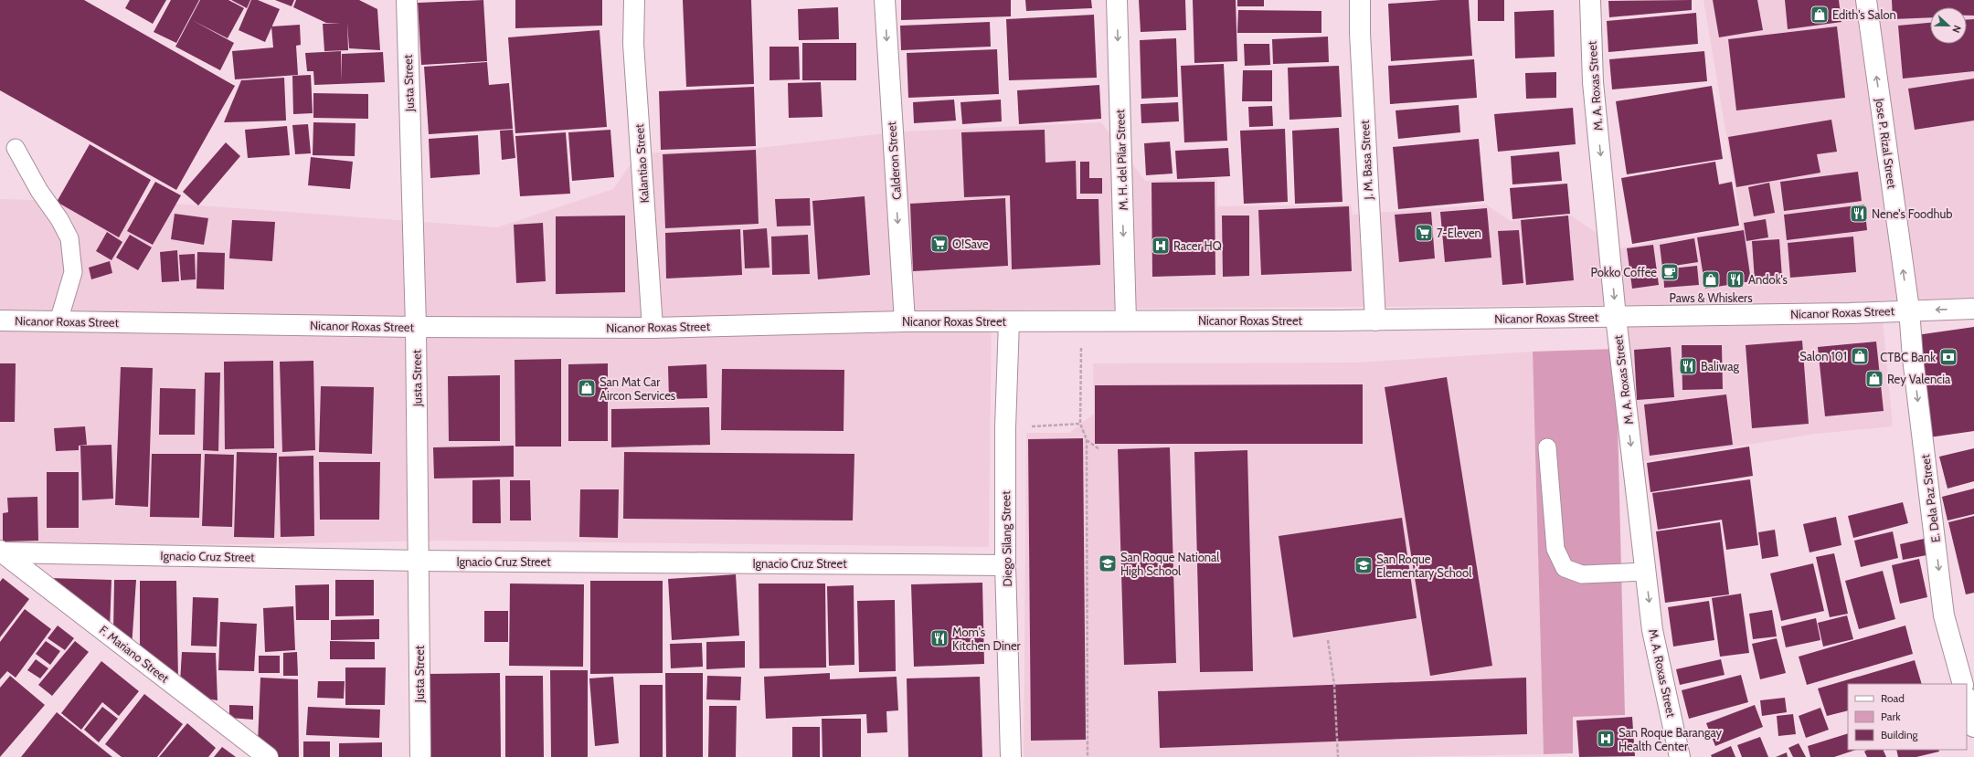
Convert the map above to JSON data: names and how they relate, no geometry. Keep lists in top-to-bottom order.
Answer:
{
  "streets": {
    "street": [
      "Justa Street",
      "M. A. Roxas Street",
      "Jose P. Rizal Street",
      "M. H. del Pilar Street",
      "J. M. Basa Street",
      "Calderon Street",
      "Kalantiao Street",
      "Nicanor Roxas Street",
      "E. Dela Paz Street",
      "Diego Silang Street",
      "Ignacio Cruz Street",
      "F. Mariano Street"
    ]
  },
  "crossings": [
    ["Justa Street", "Nicanor Roxas Street"],
    ["Justa Street", "Ignacio Cruz Street"],
    ["M. A. Roxas Street", "Nicanor Roxas Street"],
    ["Jose P. Rizal Street", "Nicanor Roxas Street"],
    ["Jose P. Rizal Street", "E. Dela Paz Street"],
    ["M. H. del Pilar Street", "Nicanor Roxas Street"],
    ["J. M. Basa Street", "Nicanor Roxas Street"],
    ["Calderon Street", "Nicanor Roxas Street"],
    ["Kalantiao Street", "Nicanor Roxas Street"],
    ["Nicanor Roxas Street", "E. Dela Paz Street"],
    ["Nicanor Roxas Street", "Diego Silang Street"],
    ["Diego Silang Street", "Ignacio Cruz Street"],
    ["Ignacio Cruz Street", "F. Mariano Street"]
  ],
  "one_way": [
    "M. A. Roxas Street",
    "Jose P. Rizal Street",
    "M. H. del Pilar Street",
    "Calderon Street",
    "E. Dela Paz Street"
  ],
  "places": {
    "shop": [
      "Edith's Salon",
      "Paws & Whiskers",
      "Salon 101",
      "Rey Valencia",
      "San Mat Car Aircon Services"
    ],
    "restaurant": [
      "Nene's Foodhub",
      "Andok's",
      "Baliwag",
      "Mom's Kitchen Diner"
    ],
    "supermarket": ["7-Eleven", "O!Save"],
    "hospital": ["Racer HQ", "San Roque Barangay Health Center"],
    "cafe": ["Pokko Coffee"],
    "bank": ["CTBC Bank"],
    "school or university": ["San Roque National High School", "San Roque Elementary School"]
  },
  "legend": ["Road", "Park", "Building"],
  "north": "right"
}
